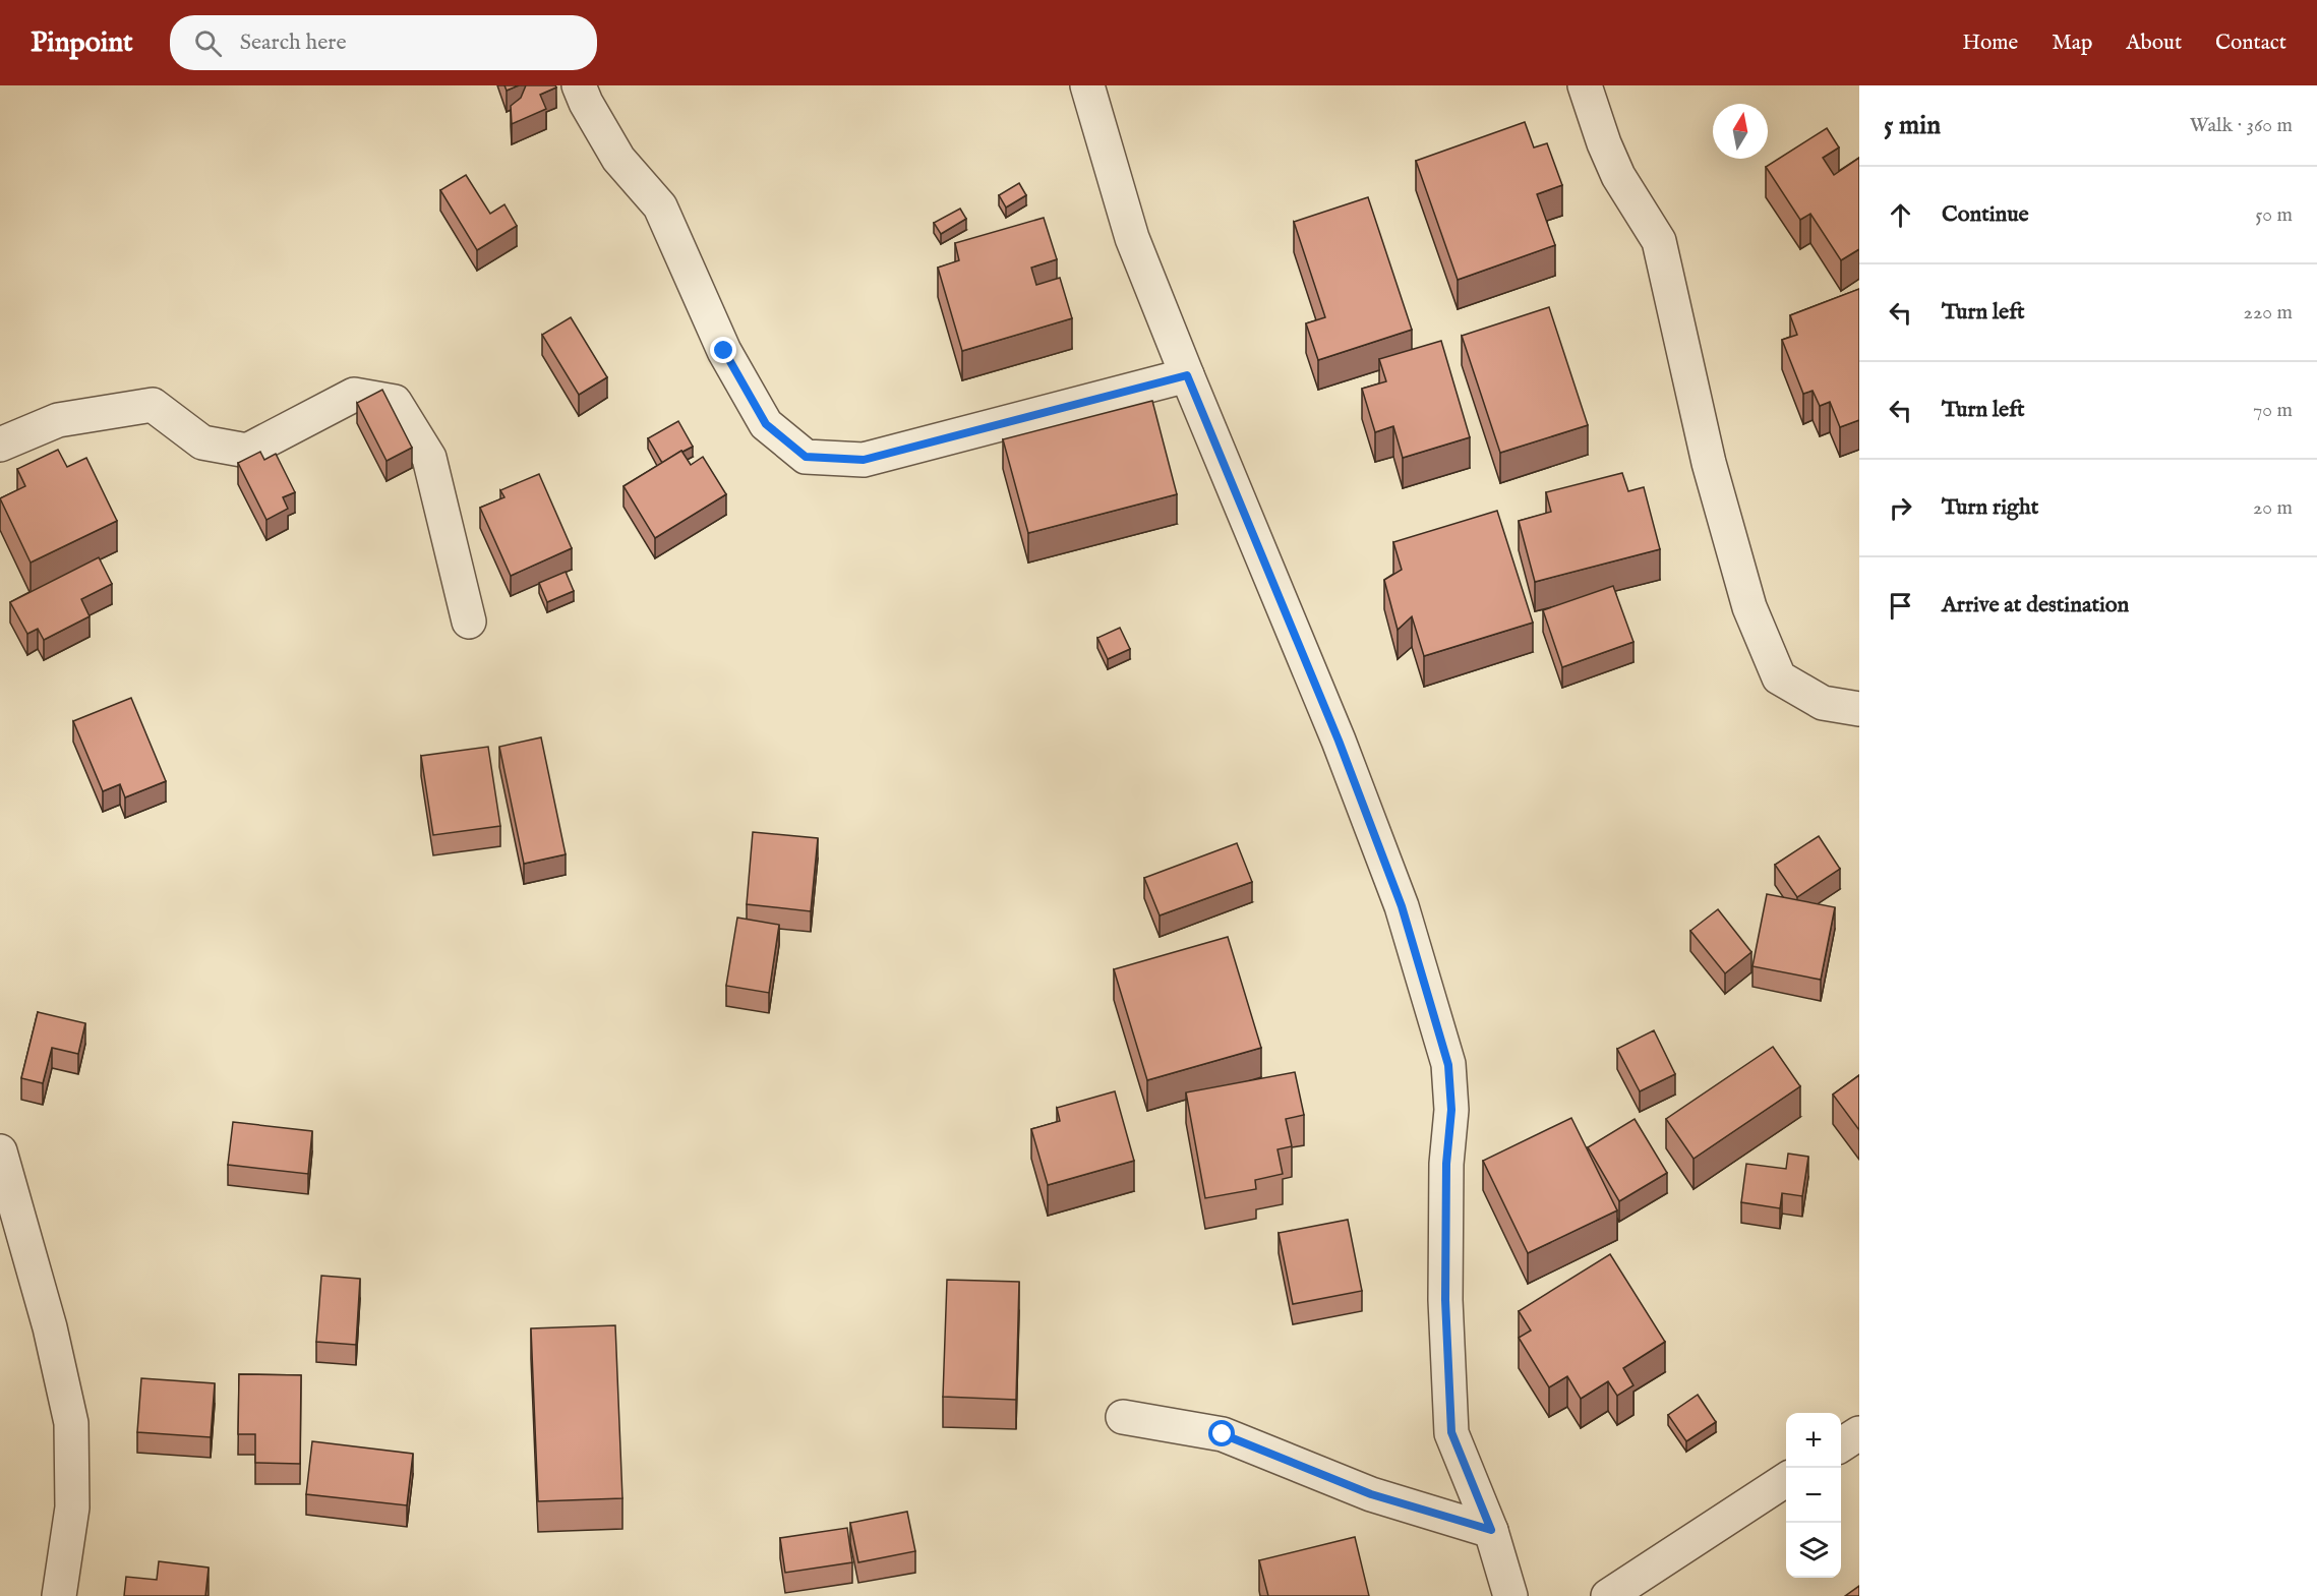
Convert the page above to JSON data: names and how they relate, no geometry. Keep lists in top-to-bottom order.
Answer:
{
  "north": "top",
  "page": {
    "header": "Pinpoint",
    "search": "Search here",
    "nav": [
      "Home",
      "Map",
      "About",
      "Contact"
    ],
    "heading": ["5 min", "Walk · 360 m"],
    "list": [
      ["Continue", "50 m"],
      ["Turn left", "220 m"],
      ["Turn left", "70 m"],
      ["Turn right", "20 m"],
      "Arrive at destination"
    ],
    "map_buttons": ["+", "−"]
  }
}
